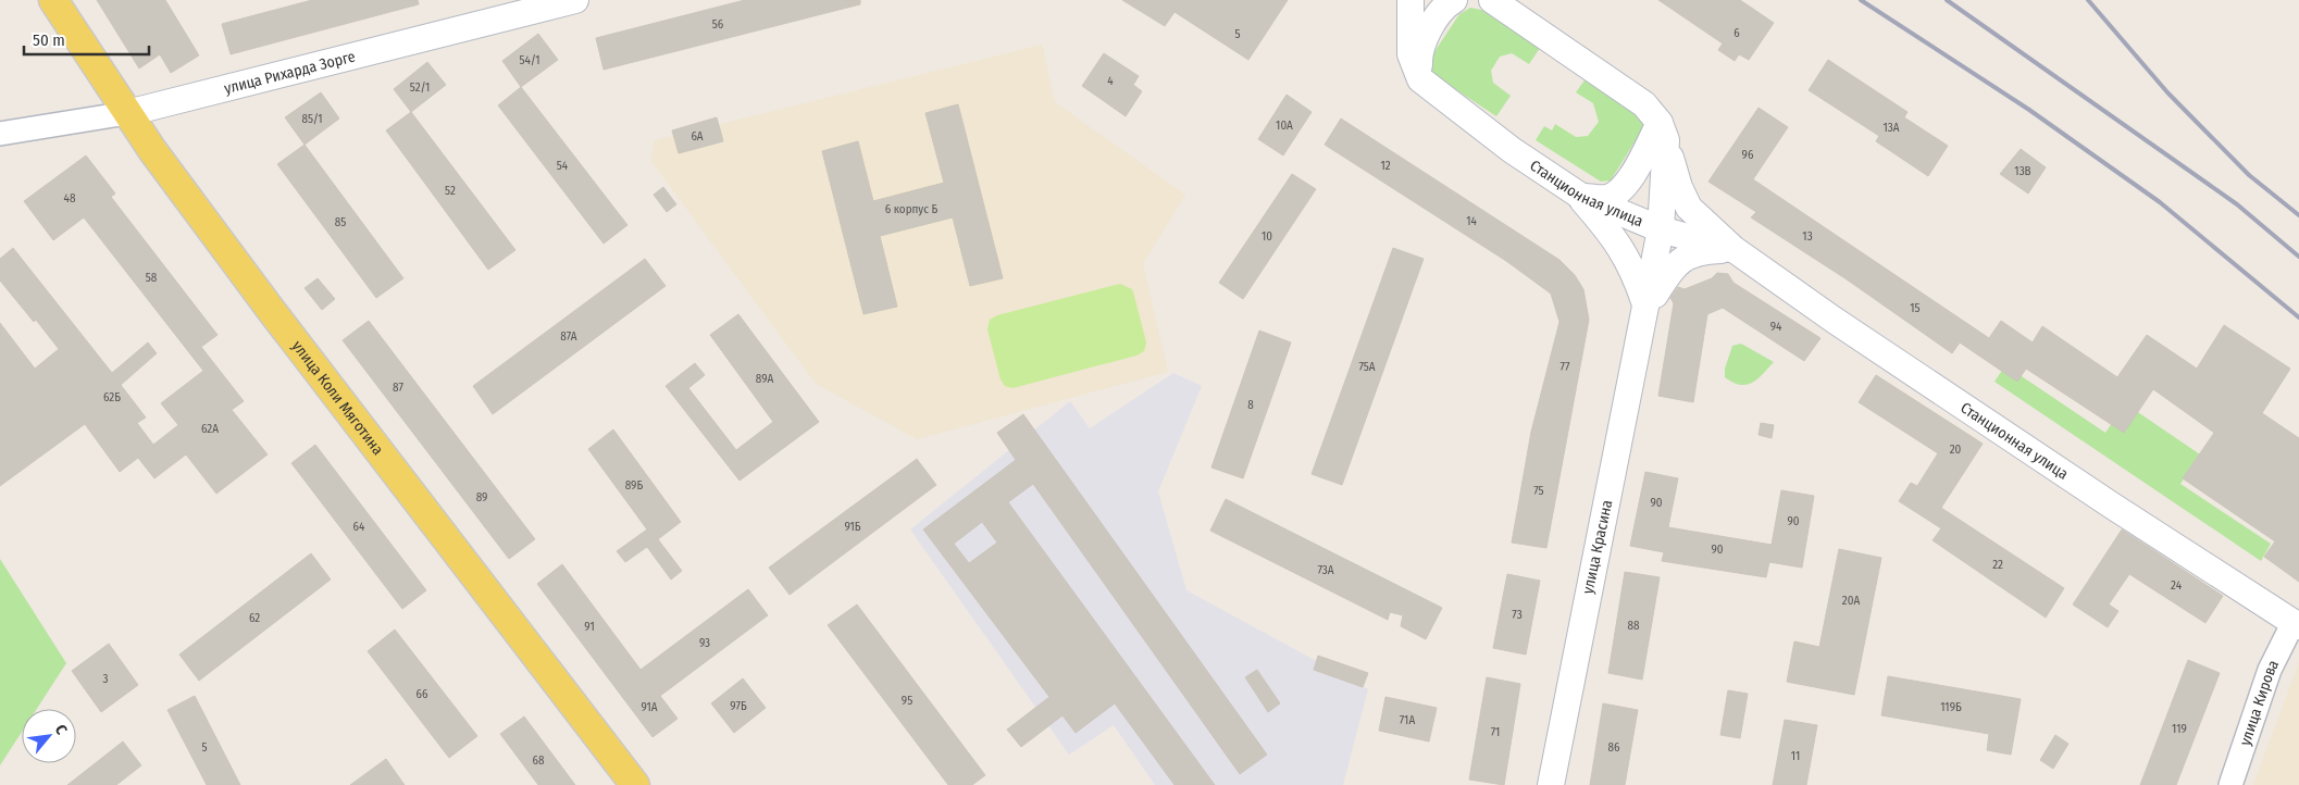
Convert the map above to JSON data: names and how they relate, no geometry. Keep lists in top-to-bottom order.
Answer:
{
  "streets": {
    "main road": [
      "улица Рихарда Зорге",
      "Станционная улица",
      "улица Коли Мяготина",
      "улица Красина"
    ],
    "street": ["улица Кирова"]
  },
  "crossings": [
    ["улица Рихарда Зорге", "улица Коли Мяготина"],
    ["Станционная улица", "улица Красина"],
    ["Станционная улица", "улица Кирова"]
  ],
  "house_numbers": [
    "56",
    "6",
    "5",
    "54/1",
    "4",
    "52/1",
    "85/1",
    "10А",
    "13А",
    "6А",
    "96",
    "54",
    "12",
    "13В",
    "52",
    "48",
    "6 корпус Б",
    "14",
    "85",
    "10",
    "13",
    "58",
    "15",
    "94",
    "87А",
    "75А",
    "77",
    "89А",
    "87",
    "62Б",
    "8",
    "62А",
    "20",
    "89Б",
    "75",
    "89",
    "90",
    "90",
    "64",
    "91Б",
    "90",
    "22",
    "73А",
    "24",
    "20А",
    "73",
    "62",
    "88",
    "91",
    "93",
    "3",
    "66",
    "95",
    "97Б",
    "91А",
    "119Б",
    "71А",
    "119",
    "71",
    "5",
    "86",
    "11",
    "68"
  ],
  "scale_bar": "50 m",
  "north": "top right"
}
